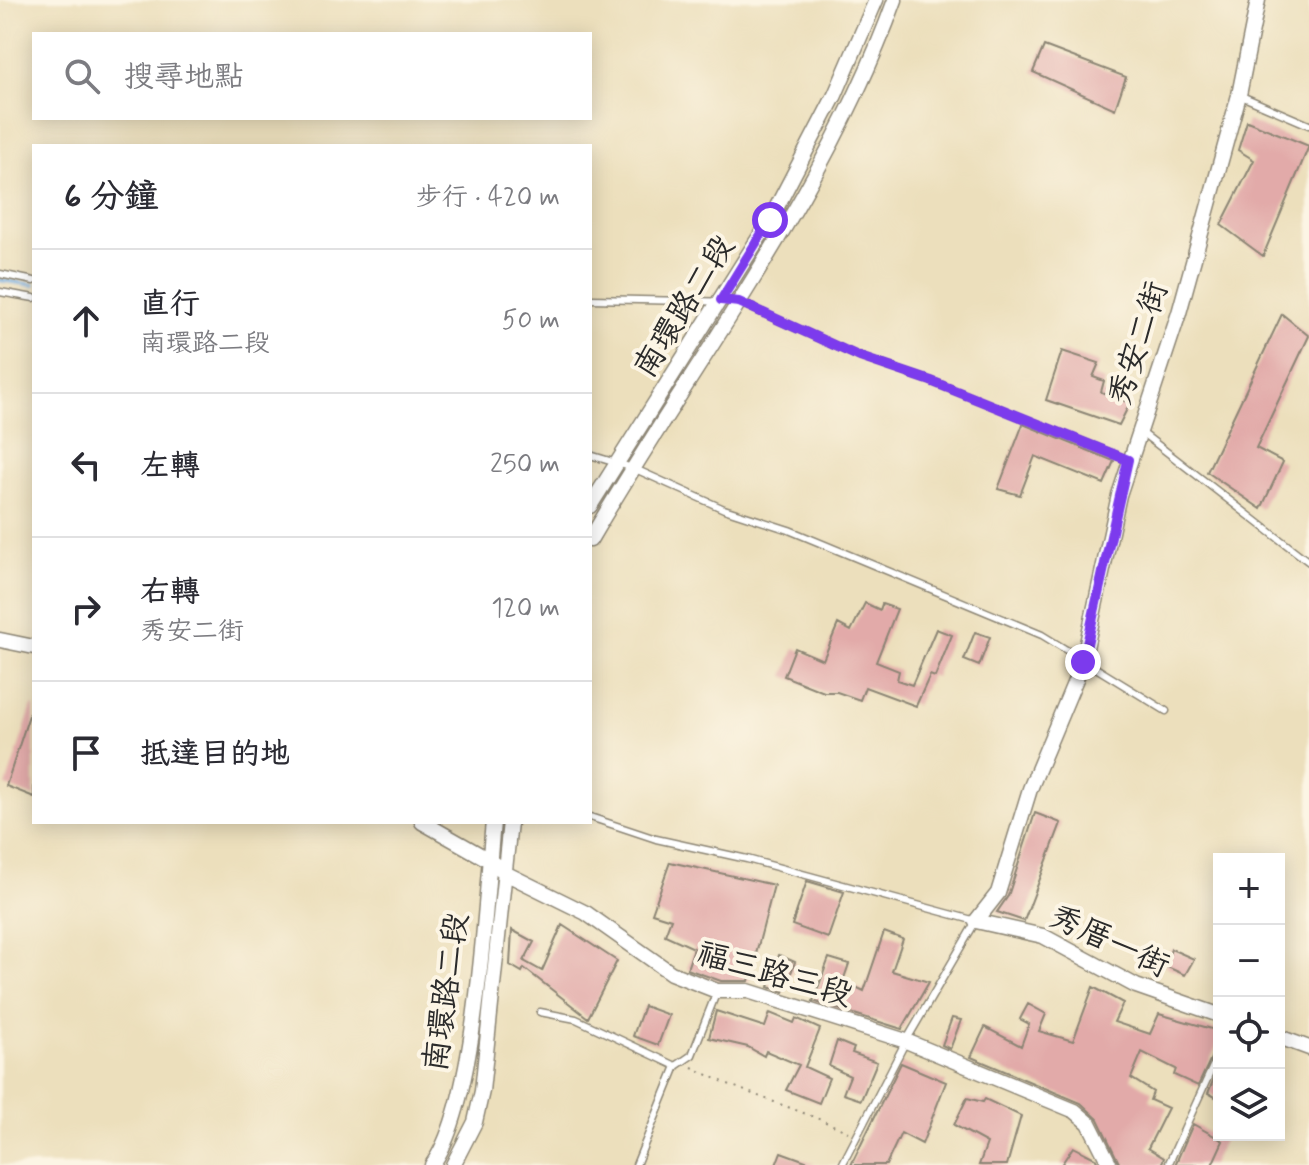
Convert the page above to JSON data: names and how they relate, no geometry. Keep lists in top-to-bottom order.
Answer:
{
  "streets": {
    "street": [
      "南環路二段",
      "秀安二街",
      "秀厝一街",
      "福三路三段"
    ]
  },
  "crossings": [
    ["南環路二段", "福三路三段"],
    ["秀安二街", "秀厝一街"]
  ],
  "page": {
    "search": "搜尋地點",
    "heading": ["6 分鐘", "步行 · 420 m"],
    "list": [
      ["直行", "南環路二段", "50 m"],
      ["左轉", "250 m"],
      ["右轉", "秀安二街", "120 m"],
      "抵達目的地"
    ],
    "map_buttons": ["+", "−"]
  }
}
